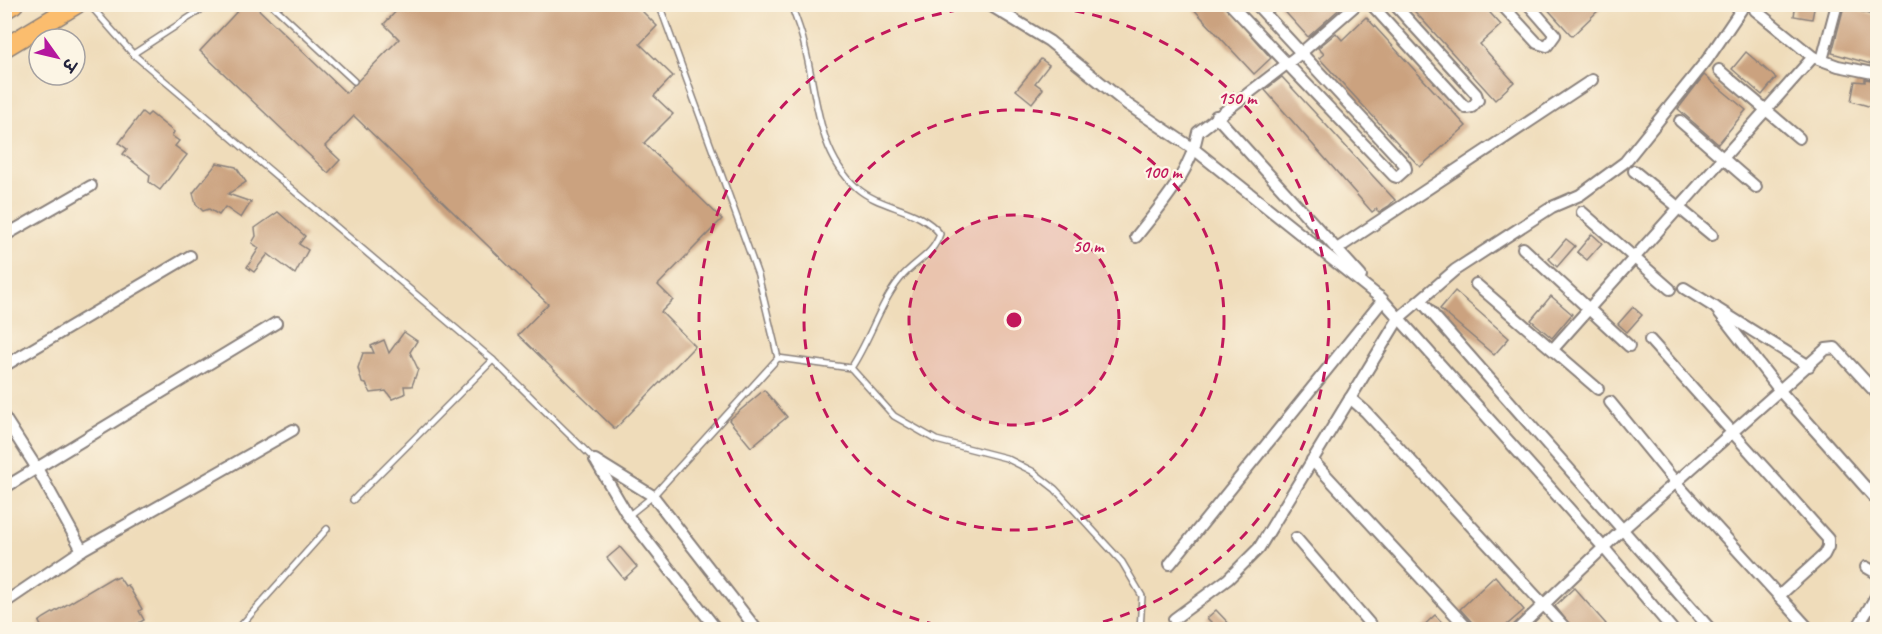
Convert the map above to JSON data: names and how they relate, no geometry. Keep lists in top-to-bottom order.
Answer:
{
  "north": "bottom right",
  "rings": ["150 m", "100 m", "50 m"]
}
